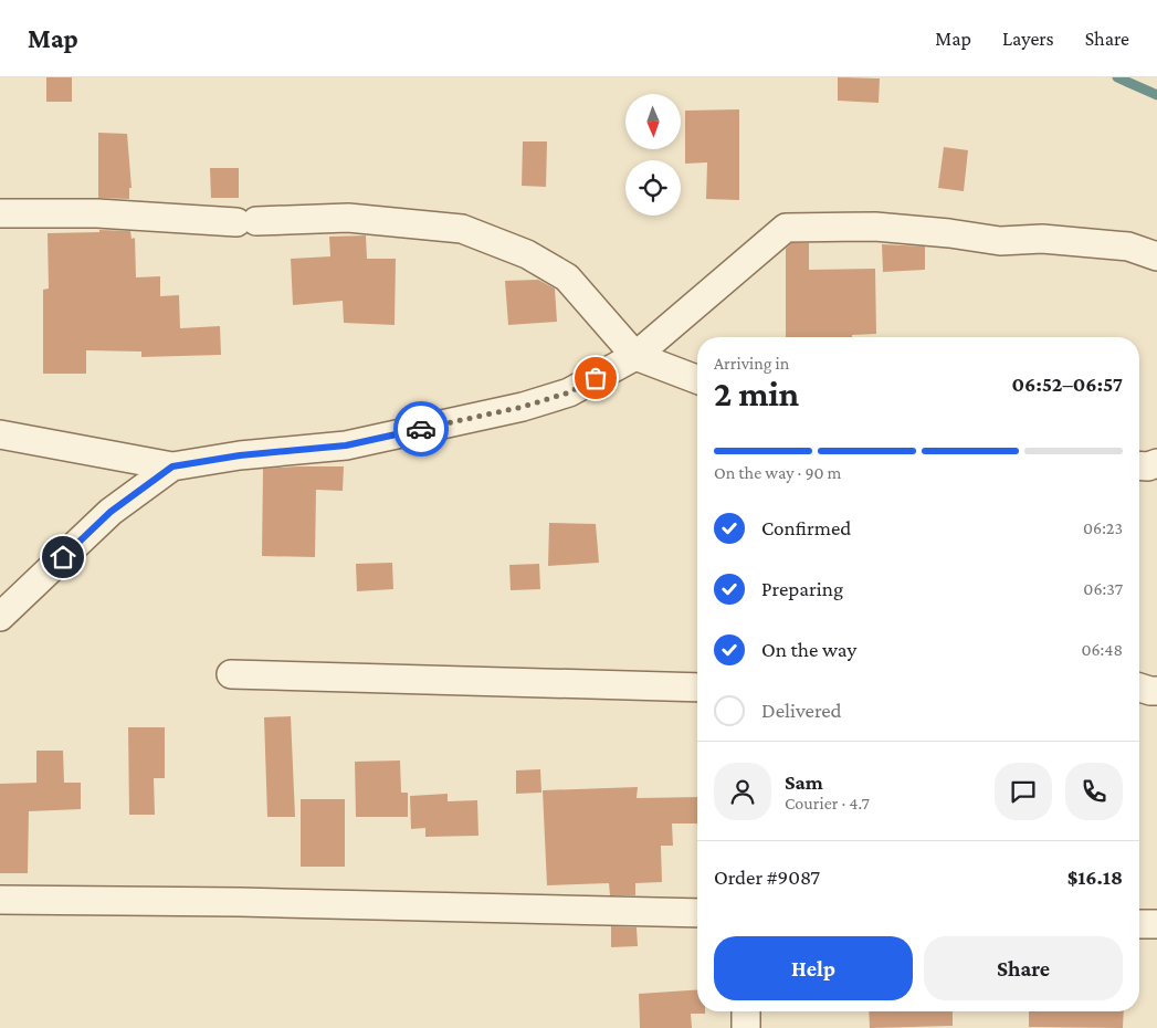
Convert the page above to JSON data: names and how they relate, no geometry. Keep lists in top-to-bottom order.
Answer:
{
  "north": "bottom",
  "page": {
    "header": "Map",
    "nav": ["Map", "Layers", "Share"],
    "heading": ["2 min", "Arriving in", "06:52–06:57"],
    "panel": [
      "Sam",
      "Courier · 4.7",
      "Order #9087",
      "$16.18"
    ],
    "bar": "On the way · 90 m",
    "list": [
      ["Confirmed", "06:23"],
      ["Preparing", "06:37"],
      ["On the way", "06:48"],
      "Delivered"
    ],
    "buttons": ["Help", "Share"]
  }
}
